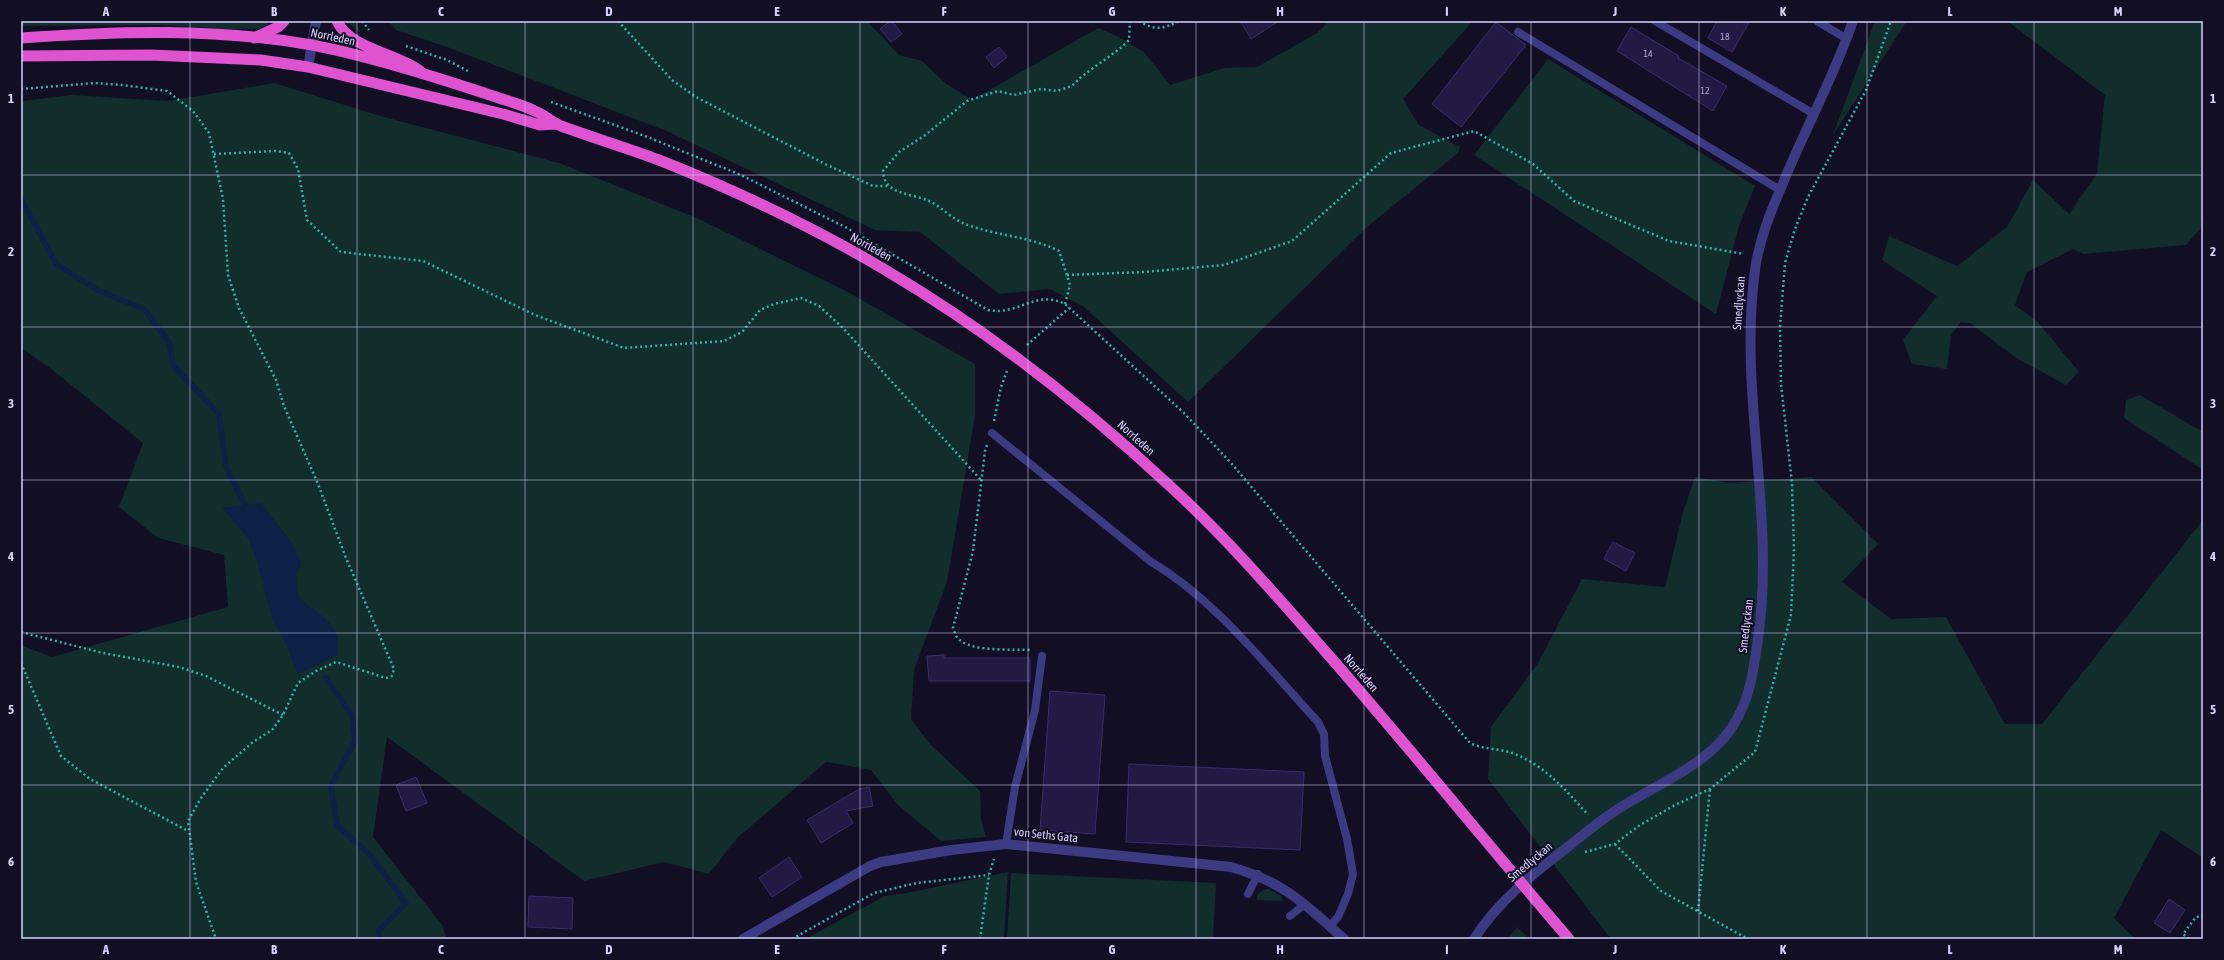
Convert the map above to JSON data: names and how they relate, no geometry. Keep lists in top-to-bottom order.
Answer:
{
  "streets": {
    "highway": ["Norrleden"],
    "street": ["Smedlyckan", "von Seths Gata"]
  },
  "house_numbers": ["18", "14", "12"],
  "grid": {
    "columns": [
      "A",
      "B",
      "C",
      "D",
      "E",
      "F",
      "G",
      "H",
      "I",
      "J",
      "K",
      "L",
      "M"
    ],
    "rows": [
      "1",
      "2",
      "3",
      "4",
      "5",
      "6"
    ]
  }
}
